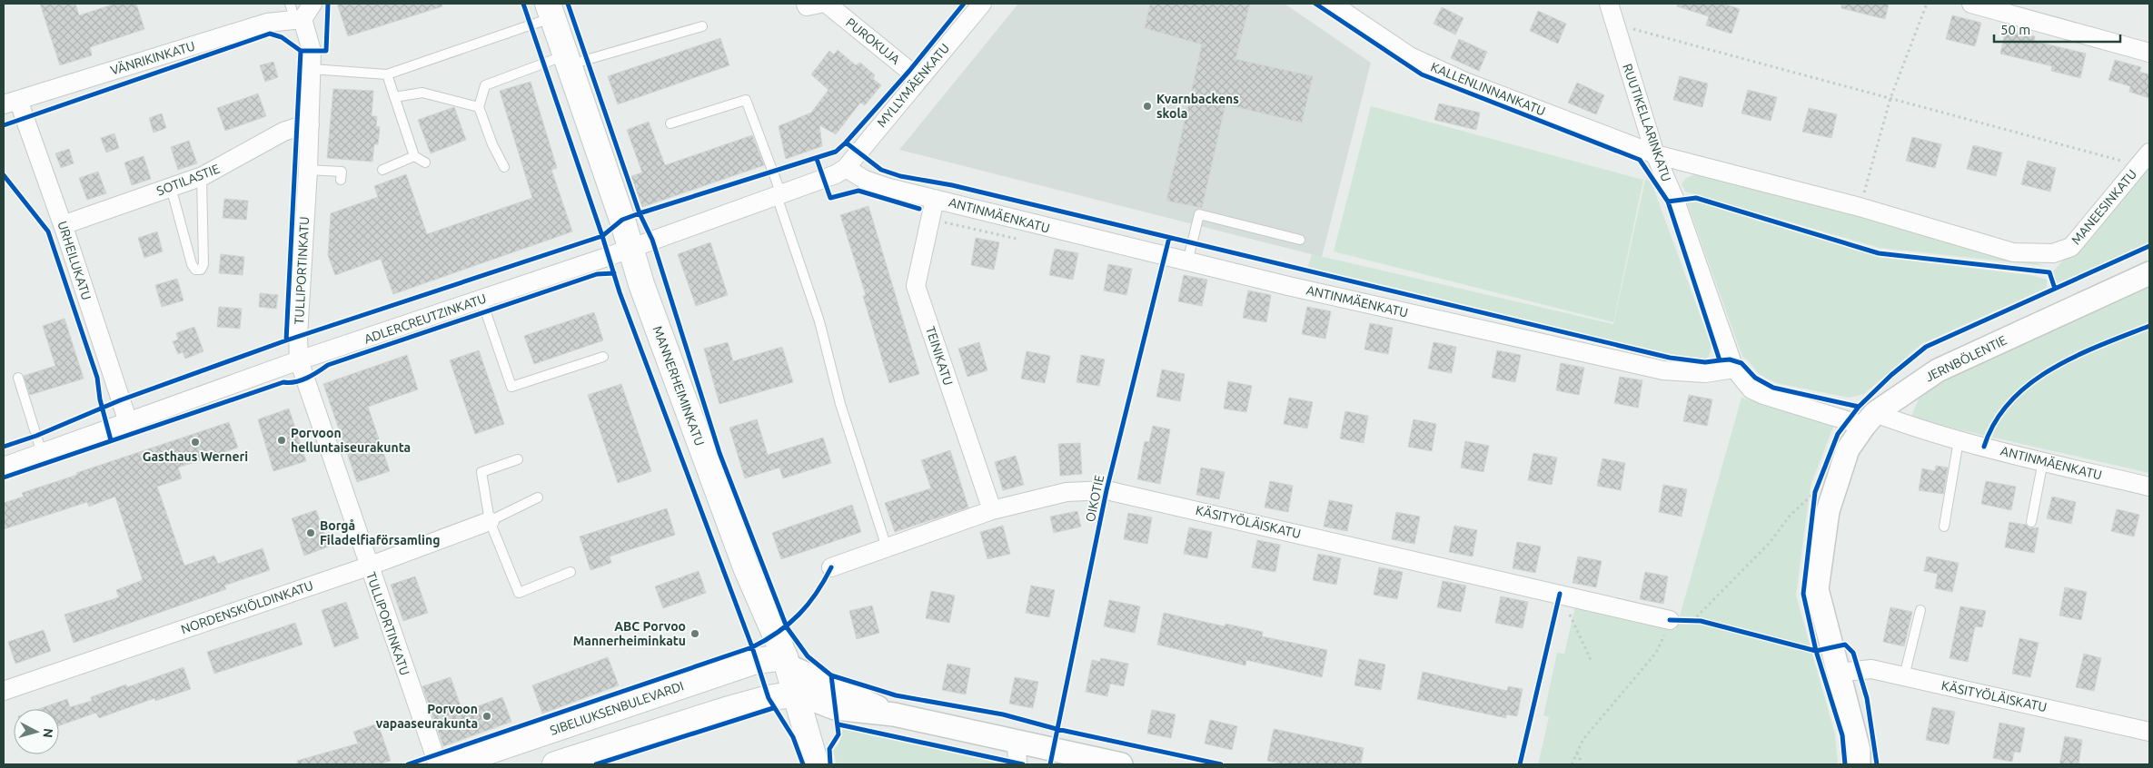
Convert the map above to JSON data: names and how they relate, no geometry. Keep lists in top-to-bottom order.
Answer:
{
  "streets": {
    "main road": ["MANNERHEIMINKATU", "SIBELIUKSENBULEVARDI"],
    "street": [
      "PUROKUJA",
      "VÄNRIKINKATU",
      "MYLLYMÄENKATU",
      "KALLENLINNANKATU",
      "RUUTIKELLARINKATU",
      "SOTILASTIE",
      "MANEESINKATU",
      "ANTINMÄENKATU",
      "URHEILUKATU",
      "TULLIPORTINKATU",
      "ADLERCREUTZINKATU",
      "TEINIKATU",
      "JERNBÖLENTIE",
      "KÄSITYÖLÄISKATU",
      "NORDENSKIÖLDINKATU"
    ],
    "cycle path": ["OIKOTIE"]
  },
  "crossings": [
    ["PUROKUJA", "MYLLYMÄENKATU"],
    ["VÄNRIKINKATU", "URHEILUKATU"],
    ["VÄNRIKINKATU", "TULLIPORTINKATU"],
    ["MYLLYMÄENKATU", "ANTINMÄENKATU"],
    ["MYLLYMÄENKATU", "ADLERCREUTZINKATU"],
    ["KALLENLINNANKATU", "RUUTIKELLARINKATU"],
    ["KALLENLINNANKATU", "MANEESINKATU"],
    ["RUUTIKELLARINKATU", "ANTINMÄENKATU"],
    ["SOTILASTIE", "URHEILUKATU"],
    ["SOTILASTIE", "TULLIPORTINKATU"],
    ["ANTINMÄENKATU", "ADLERCREUTZINKATU"],
    ["ANTINMÄENKATU", "TEINIKATU"],
    ["ANTINMÄENKATU", "JERNBÖLENTIE"],
    ["URHEILUKATU", "ADLERCREUTZINKATU"],
    ["TULLIPORTINKATU", "ADLERCREUTZINKATU"],
    ["TULLIPORTINKATU", "NORDENSKIÖLDINKATU"],
    ["ADLERCREUTZINKATU", "MANNERHEIMINKATU"],
    ["TEINIKATU", "KÄSITYÖLÄISKATU"],
    ["JERNBÖLENTIE", "KÄSITYÖLÄISKATU"],
    ["MANNERHEIMINKATU", "SIBELIUKSENBULEVARDI"]
  ],
  "places": [
    "Kvarnbackens skola",
    "Porvoon helluntaiseurakunta",
    "Gasthaus Werneri",
    "Borgå Filadelfiaförsamling",
    "ABC Porvoo Mannerheiminkatu",
    "Porvoon vapaaseurakunta"
  ],
  "scale_bar": "50 m",
  "north": "right"
}
